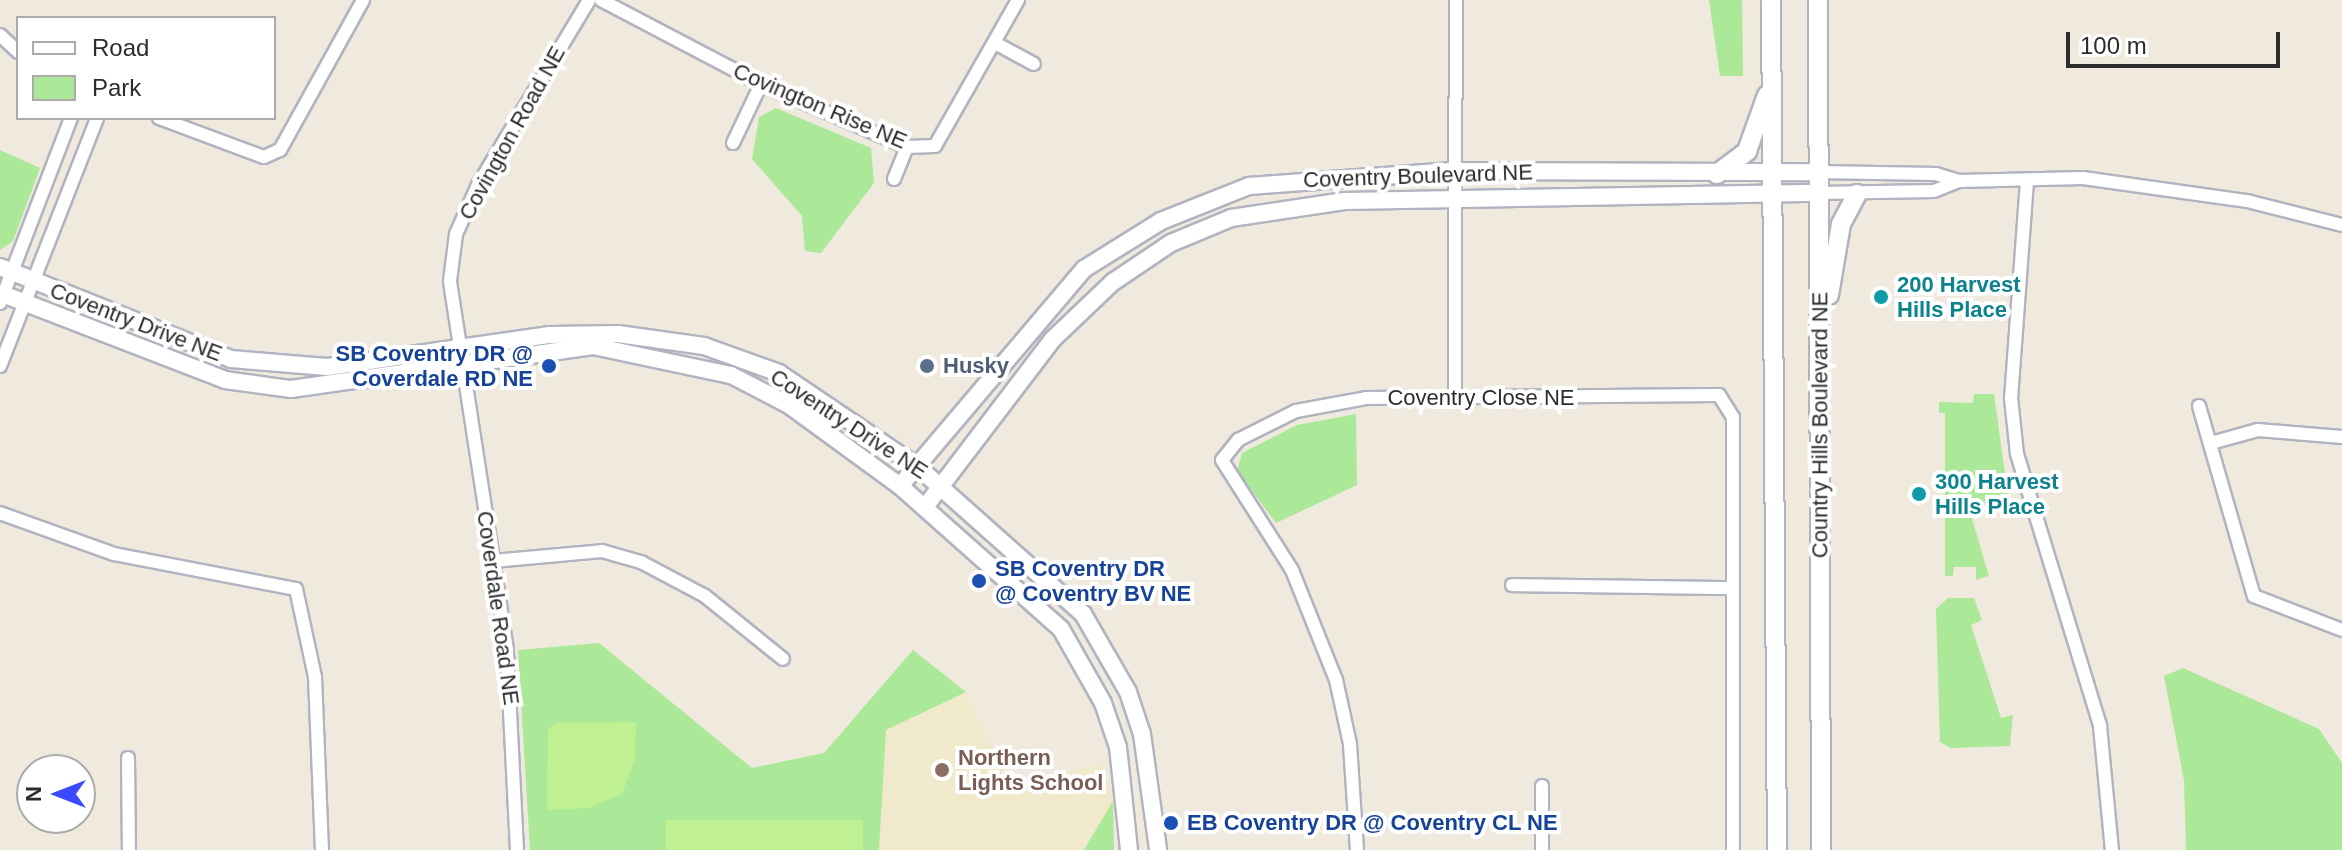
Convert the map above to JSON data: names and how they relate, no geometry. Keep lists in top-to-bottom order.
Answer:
{
  "streets": {
    "main road": ["Country Hills Boulevard NE"],
    "street": [
      "Covington Rise NE",
      "Covington Road NE",
      "Coventry Boulevard NE",
      "Coventry Drive NE",
      "Coventry Close NE",
      "Coverdale Road NE"
    ]
  },
  "crossings": [
    ["Covington Road NE", "Coventry Drive NE"],
    ["Covington Road NE", "Coverdale Road NE"],
    ["Coventry Boulevard NE", "Coventry Drive NE"],
    ["Coventry Boulevard NE", "Country Hills Boulevard NE"],
    ["Coventry Drive NE", "Coverdale Road NE"]
  ],
  "places": [
    "200 Harvest Hills Place",
    "SB Coventry DR @ Coverdale RD NE",
    "Husky",
    "300 Harvest Hills Place",
    "SB Coventry DR @ Coventry BV NE",
    "Northern Lights School",
    "EB Coventry DR @ Coventry CL NE"
  ],
  "legend": ["Road", "Park"],
  "scale_bar": "100 m",
  "north": "left"
}
